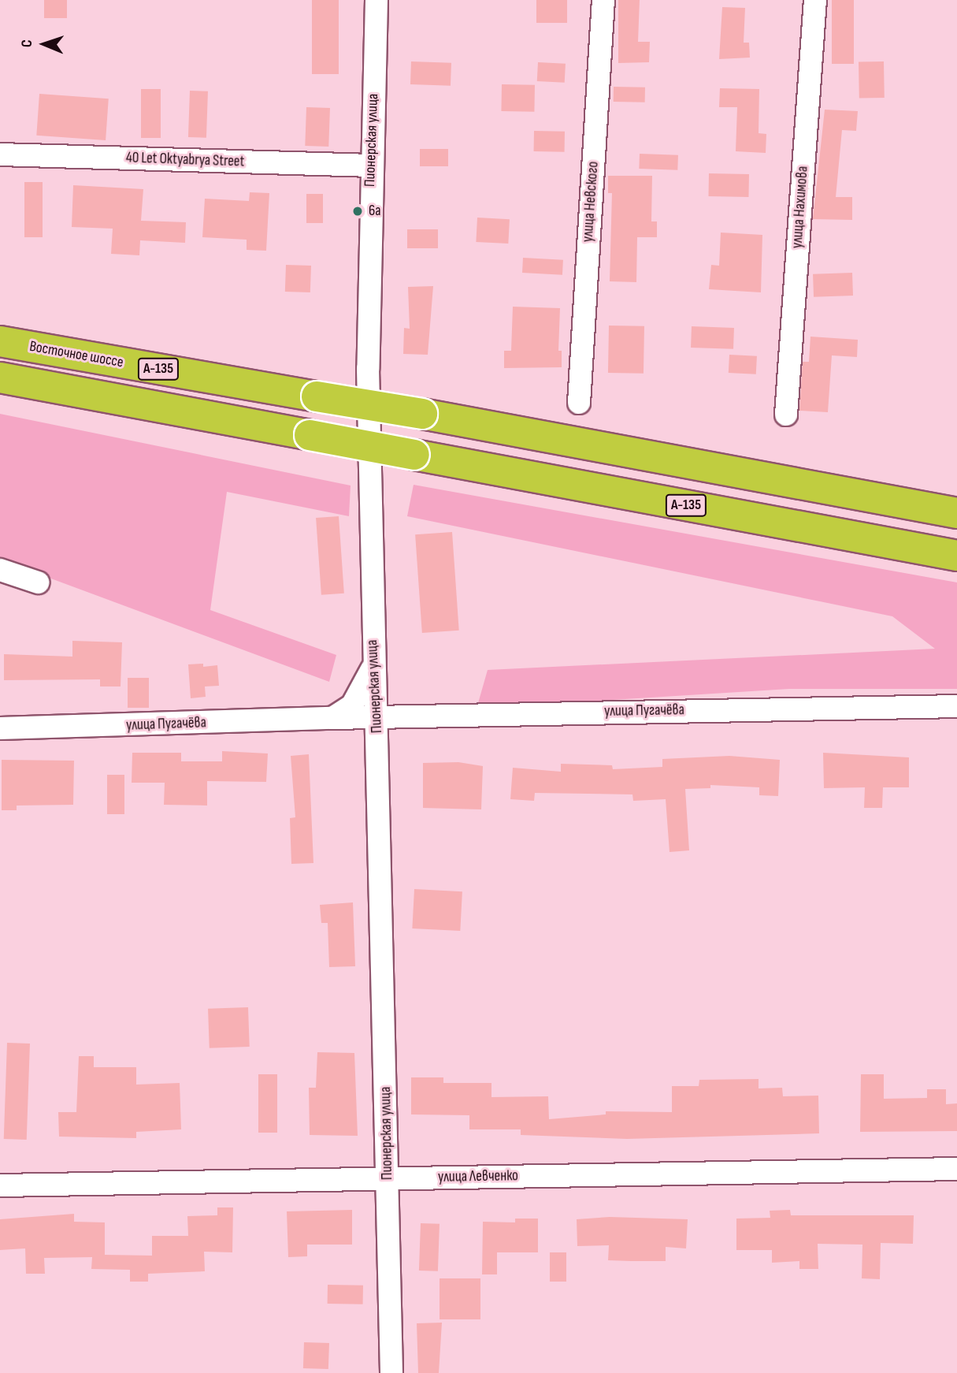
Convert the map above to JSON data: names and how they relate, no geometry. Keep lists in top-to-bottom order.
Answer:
{
  "streets": {
    "highway": ["Восточное шоссе", "А-135"],
    "street": [
      "Пионерская улица",
      "40 Let Oktyabrya Street",
      "улица Невского",
      "улица Нахимова",
      "улица Пугачёва",
      "улица Левченко"
    ]
  },
  "crossings": [
    ["Пионерская улица", "40 Let Oktyabrya Street"],
    ["Пионерская улица", "улица Пугачёва"],
    ["Пионерская улица", "улица Левченко"]
  ],
  "places": ["6а"],
  "north": "left"
}
